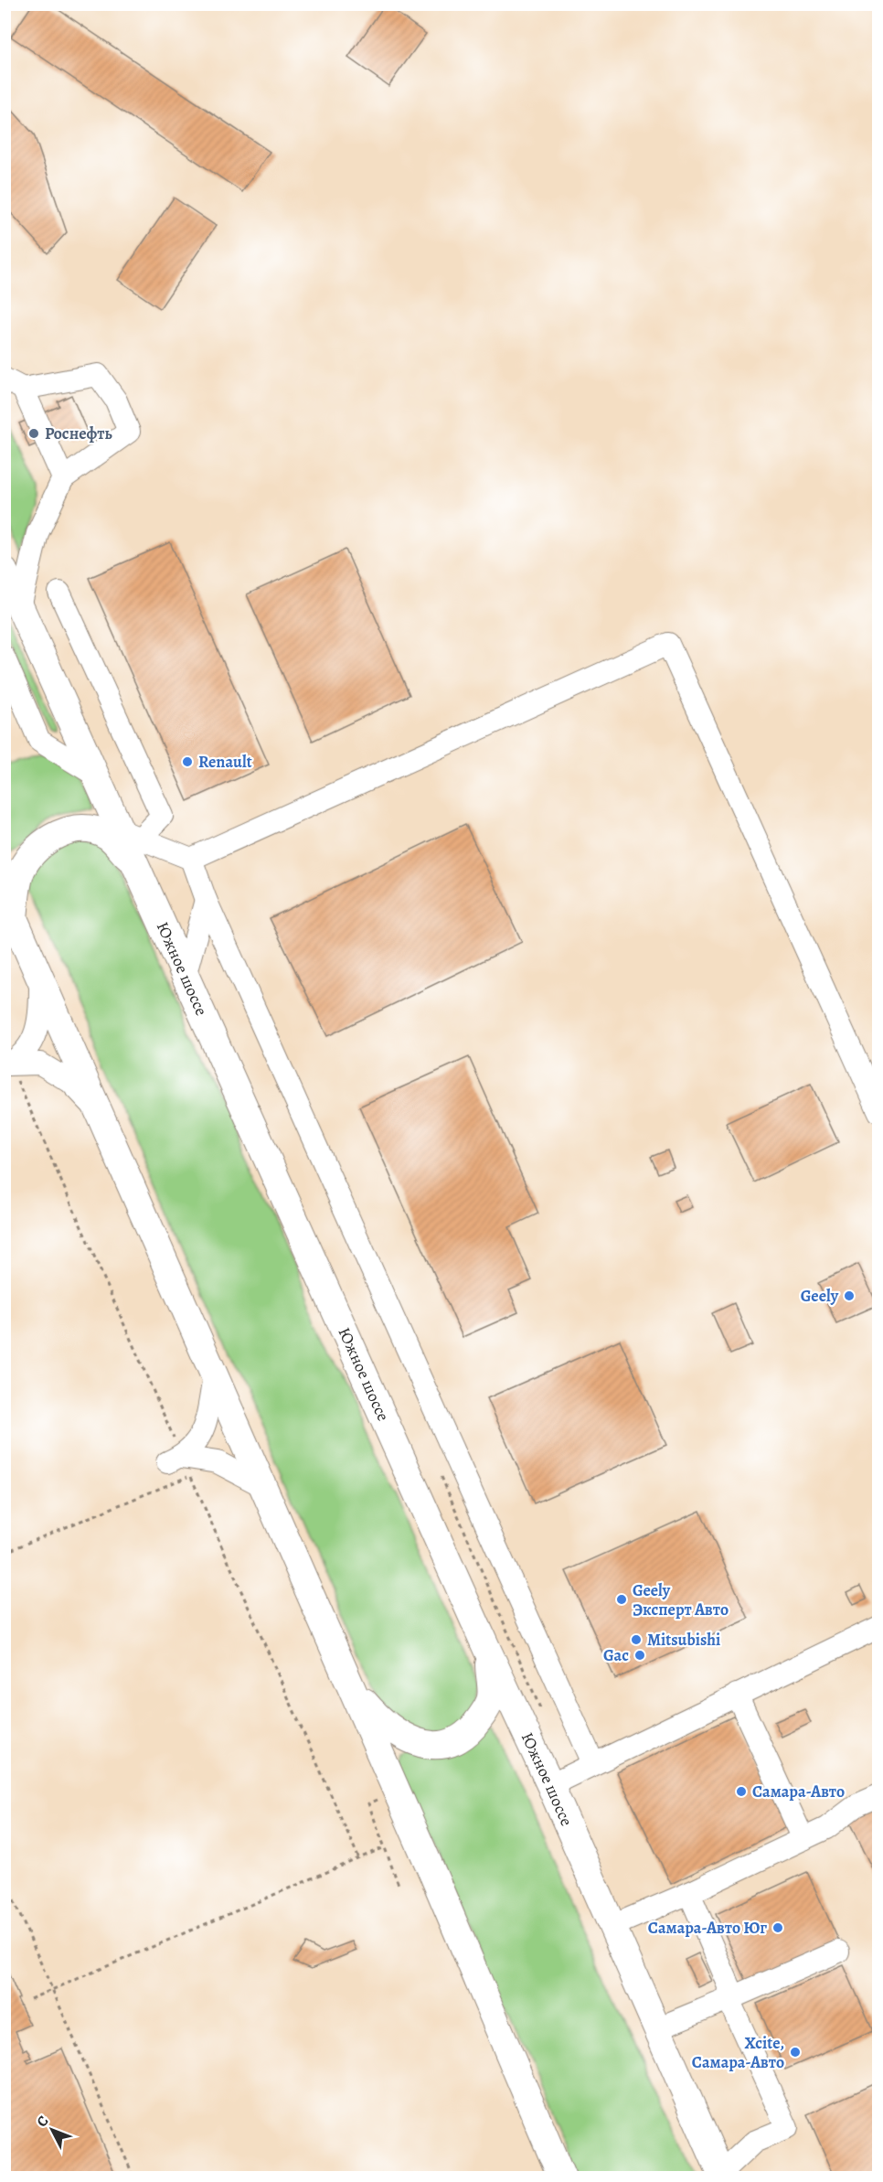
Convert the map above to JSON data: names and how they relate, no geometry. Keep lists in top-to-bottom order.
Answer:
{
  "streets": {
    "main road": ["Южное шоссе"]
  },
  "places": [
    "Роснефть",
    "Renault",
    "Geely",
    "Geely Эксперт Авто",
    "Mitsubishi",
    "Gac",
    "Самара-Авто",
    "Самара-Авто Юг",
    "Xcite, Самара-Авто"
  ],
  "north": "top left"
}
